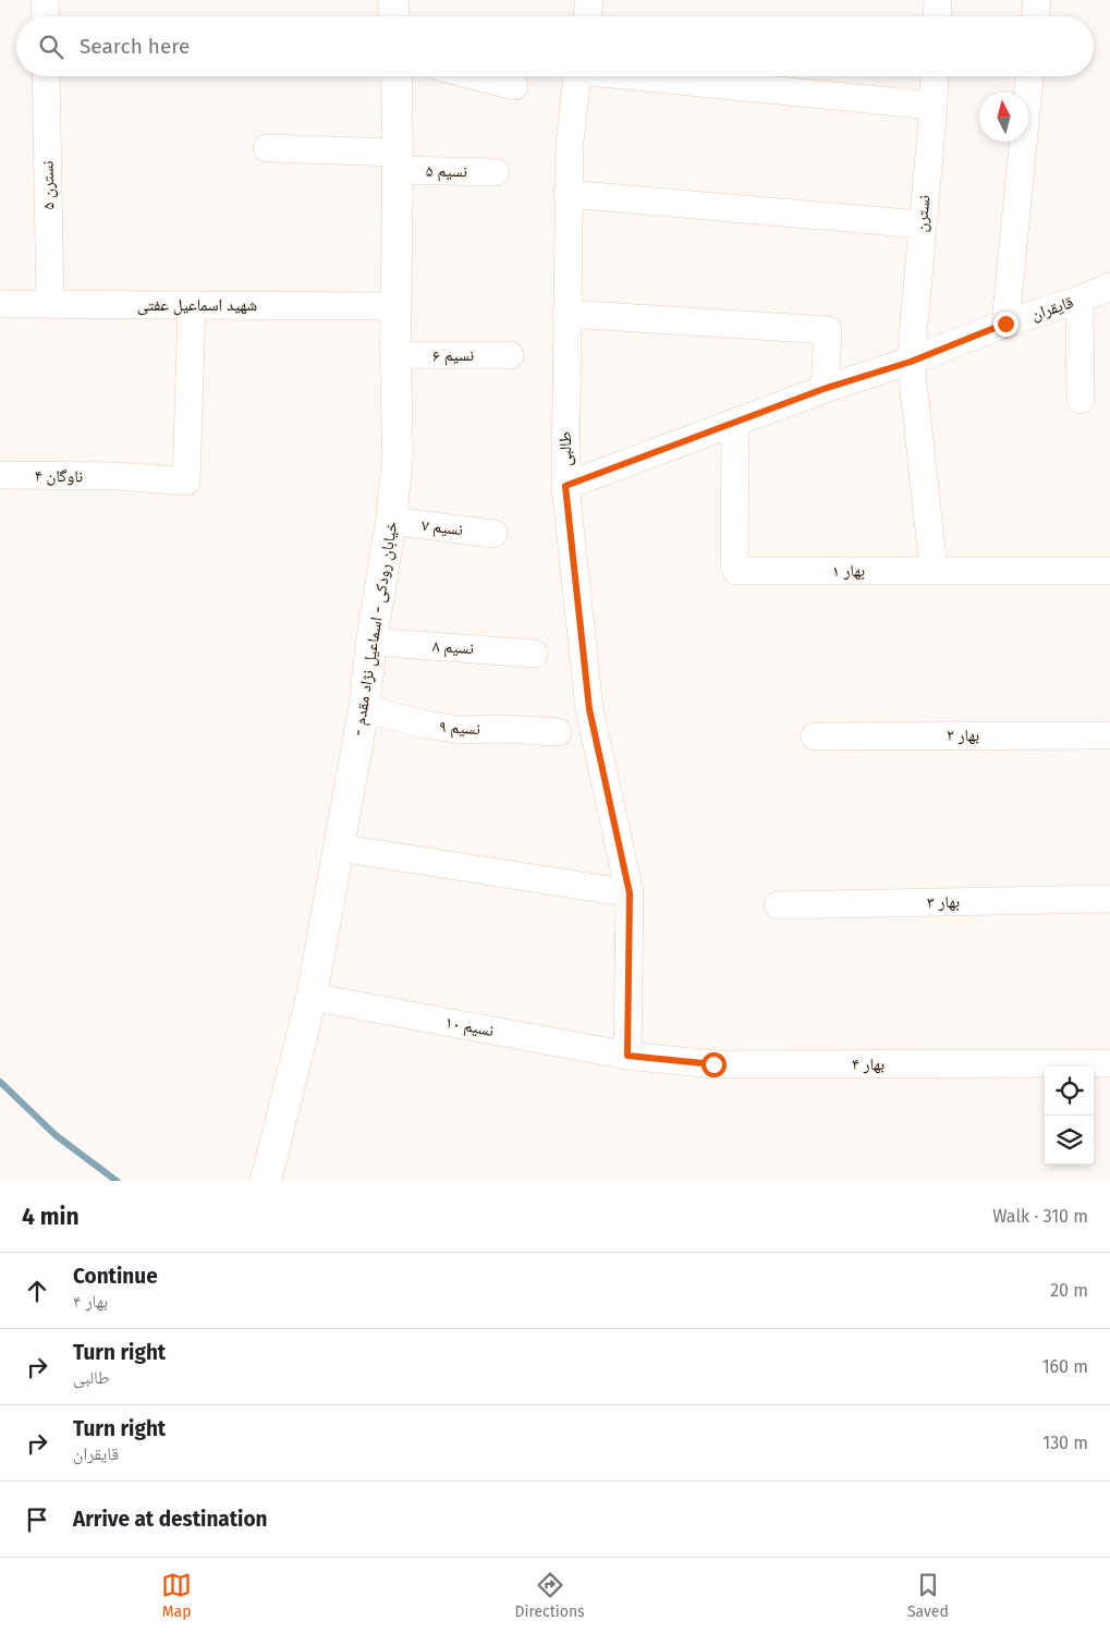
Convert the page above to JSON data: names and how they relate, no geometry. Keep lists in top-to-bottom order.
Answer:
{
  "streets": {
    "street": [
      "نسیم ۵",
      "نسترن ۵",
      "نسترن",
      "شهید اسماعیل عفتی",
      "قایقران",
      "نسیم ۶",
      "طالبی",
      "ناوگان ۴",
      "نسیم ۷",
      "بهار ۱",
      "- خیابان رودکی - اسماعیل نژاد مقدم",
      "نسیم ۸",
      "نسیم ۹",
      "بهار ۲",
      "بهار ۳",
      "نسیم ۱۰",
      "بهار ۴"
    ]
  },
  "crossings": [
    ["نسیم ۵", "- خیابان رودکی - اسماعیل نژاد مقدم"],
    ["نسترن ۵", "شهید اسماعیل عفتی"],
    ["نسترن", "قایقران"],
    ["نسترن", "بهار ۱"],
    ["شهید اسماعیل عفتی", "ناوگان ۴"],
    ["شهید اسماعیل عفتی", "- خیابان رودکی - اسماعیل نژاد مقدم"],
    ["قایقران", "طالبی"],
    ["قایقران", "بهار ۱"],
    ["نسیم ۶", "- خیابان رودکی - اسماعیل نژاد مقدم"],
    ["طالبی", "نسیم ۱۰"],
    ["طالبی", "بهار ۴"],
    ["نسیم ۷", "- خیابان رودکی - اسماعیل نژاد مقدم"],
    ["- خیابان رودکی - اسماعیل نژاد مقدم", "نسیم ۸"],
    ["- خیابان رودکی - اسماعیل نژاد مقدم", "نسیم ۹"],
    ["- خیابان رودکی - اسماعیل نژاد مقدم", "نسیم ۱۰"],
    ["نسیم ۱۰", "بهار ۴"]
  ],
  "north": "top",
  "page": {
    "search": "Search here",
    "heading": ["4 min", "Walk · 310 m"],
    "list": [
      ["Continue", "بهار ۴", "20 m"],
      ["Turn right", "طالبی", "160 m"],
      ["Turn right", "قایقران", "130 m"],
      "Arrive at destination"
    ],
    "nav": ["Map", "Directions", "Saved"]
  }
}
